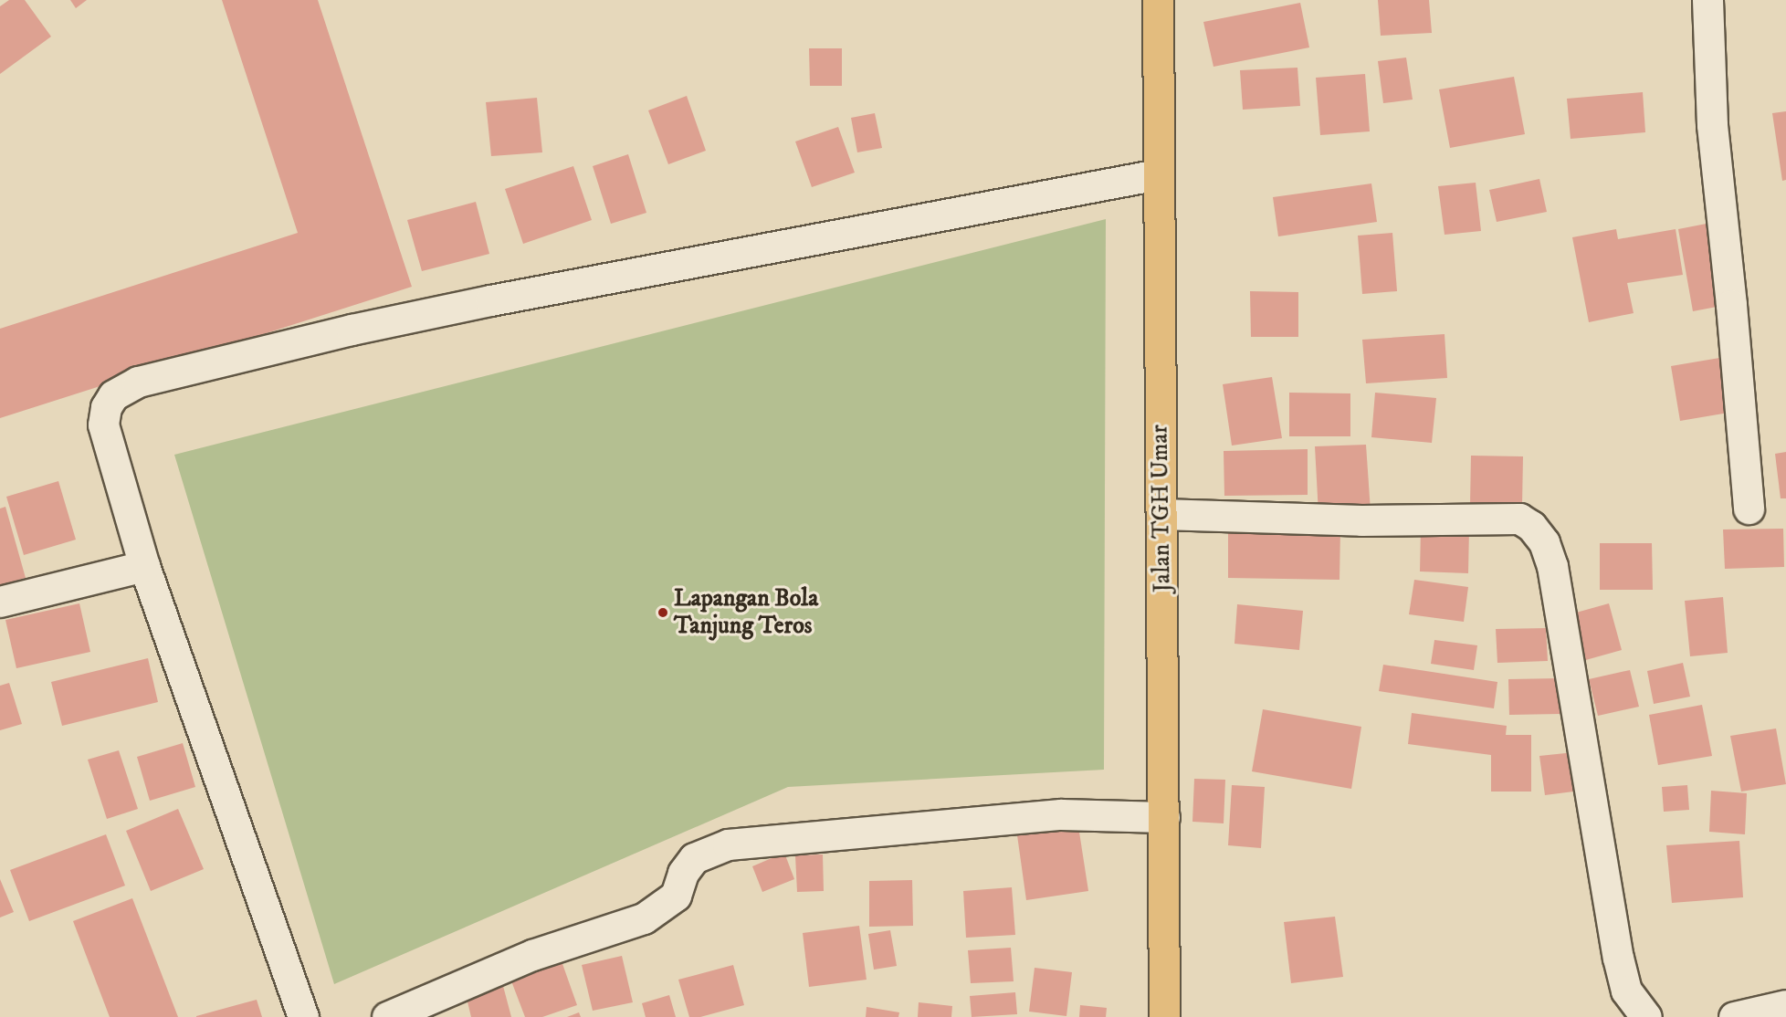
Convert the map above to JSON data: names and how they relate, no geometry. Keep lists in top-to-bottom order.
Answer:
{
  "streets": {
    "main road": ["Jalan TGH Umar"]
  },
  "places": ["Lapangan Bola Tanjung Teros"]
}
